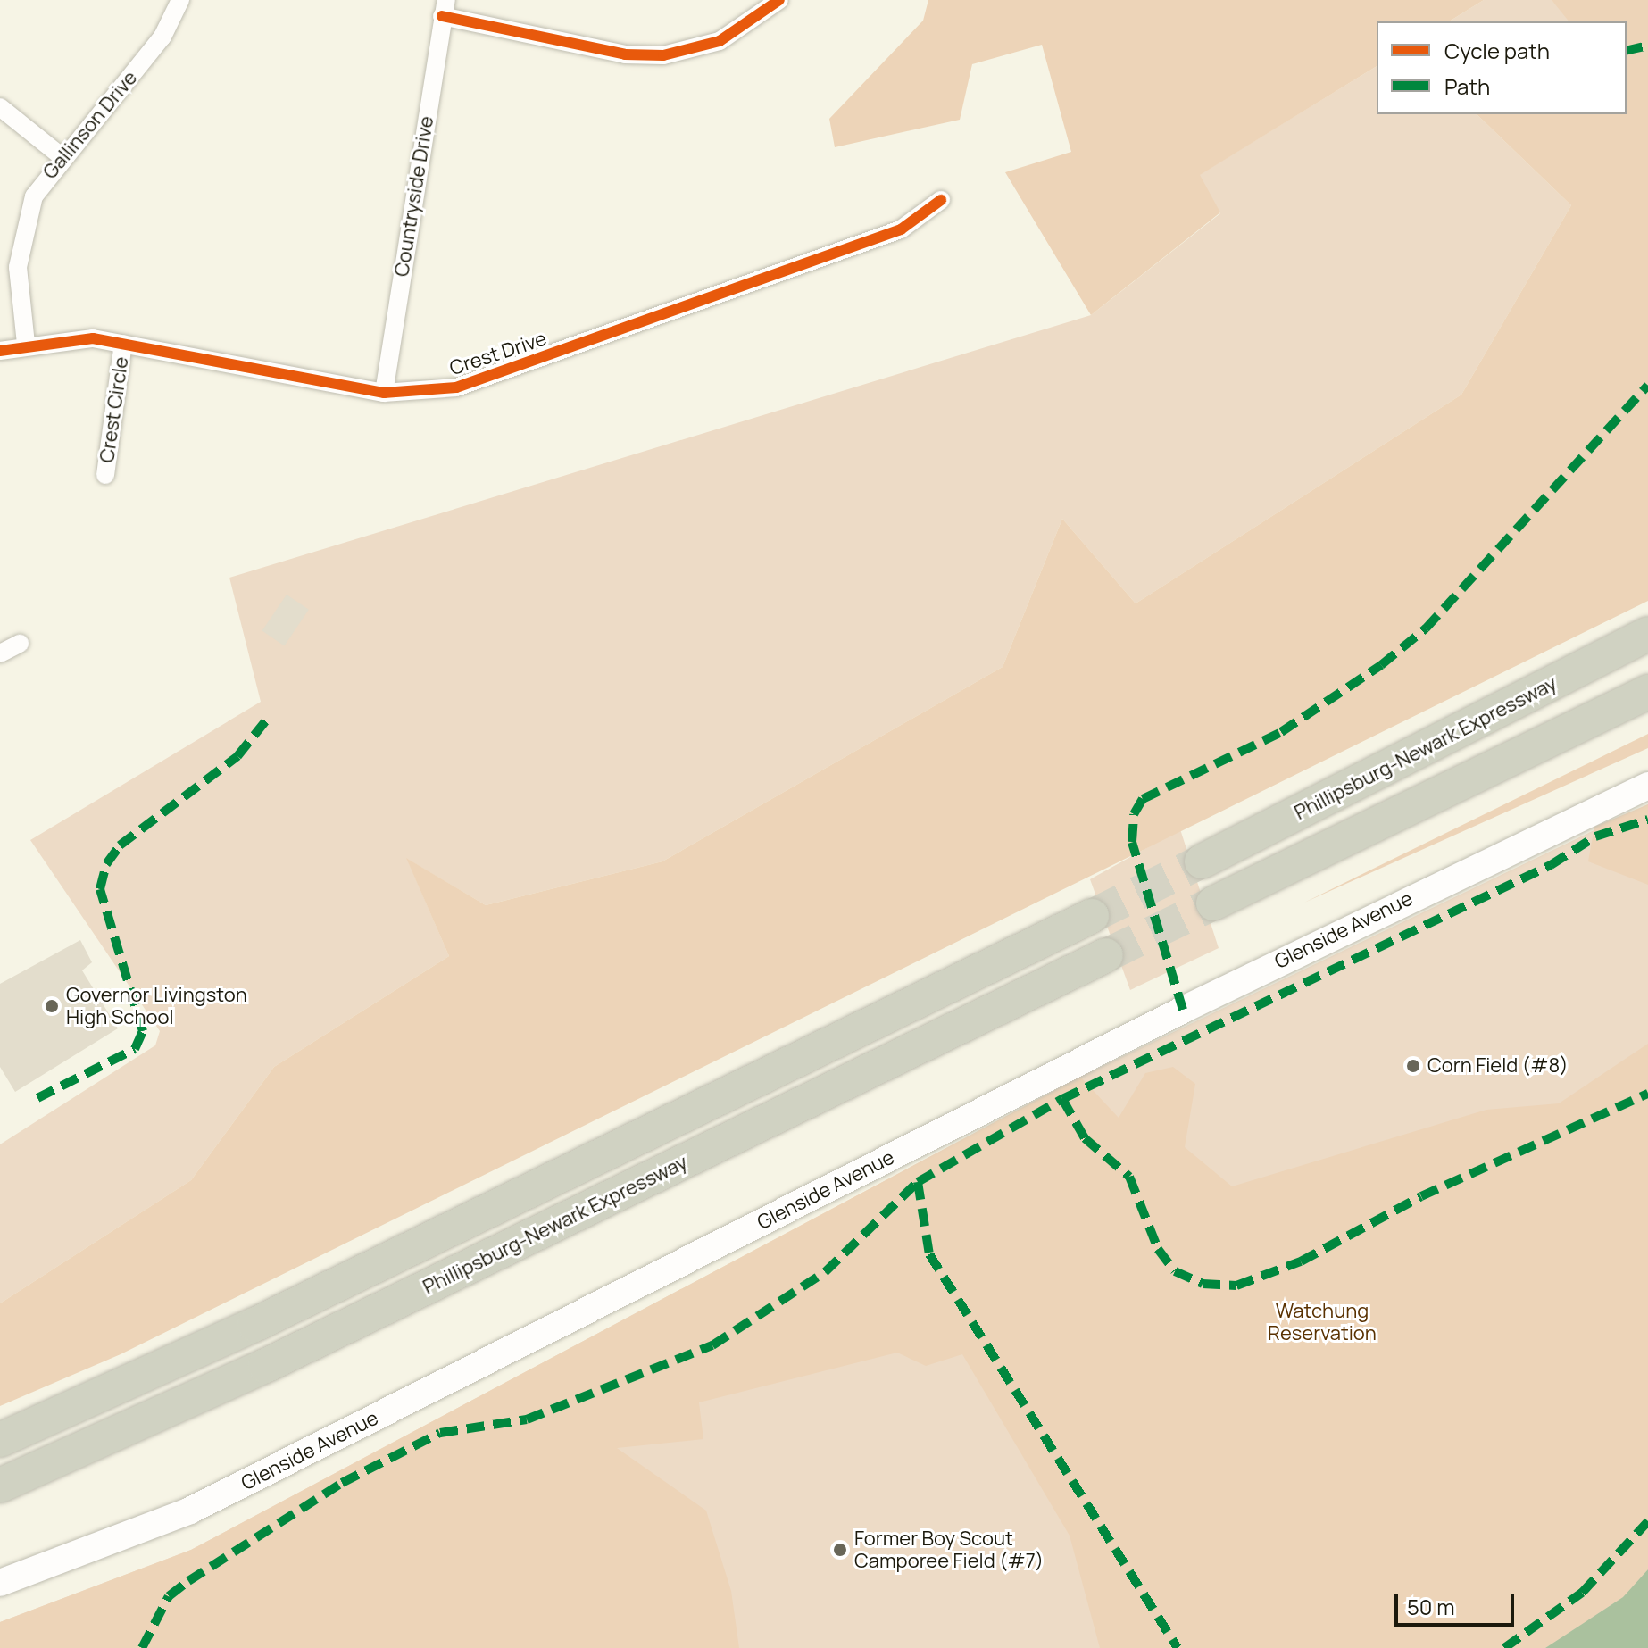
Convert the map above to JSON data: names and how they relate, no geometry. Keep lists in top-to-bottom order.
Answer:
{
  "streets": {
    "highway": ["Phillipsburg-Newark Expressway"],
    "main road": ["Glenside Avenue"],
    "street": [
      "Gallinson Drive",
      "Countryside Drive",
      "Crest Drive",
      "Crest Circle"
    ]
  },
  "crossings": [
    ["Gallinson Drive", "Crest Drive"],
    ["Countryside Drive", "Crest Drive"],
    ["Crest Drive", "Crest Circle"]
  ],
  "parks": ["Watchung Reservation"],
  "places": ["Governor Livingston High School", "Corn Field (#8)", "Former Boy Scout Camporee Field (#7)"],
  "legend": ["Cycle path", "Path"],
  "scale_bar": "50 m"
}
